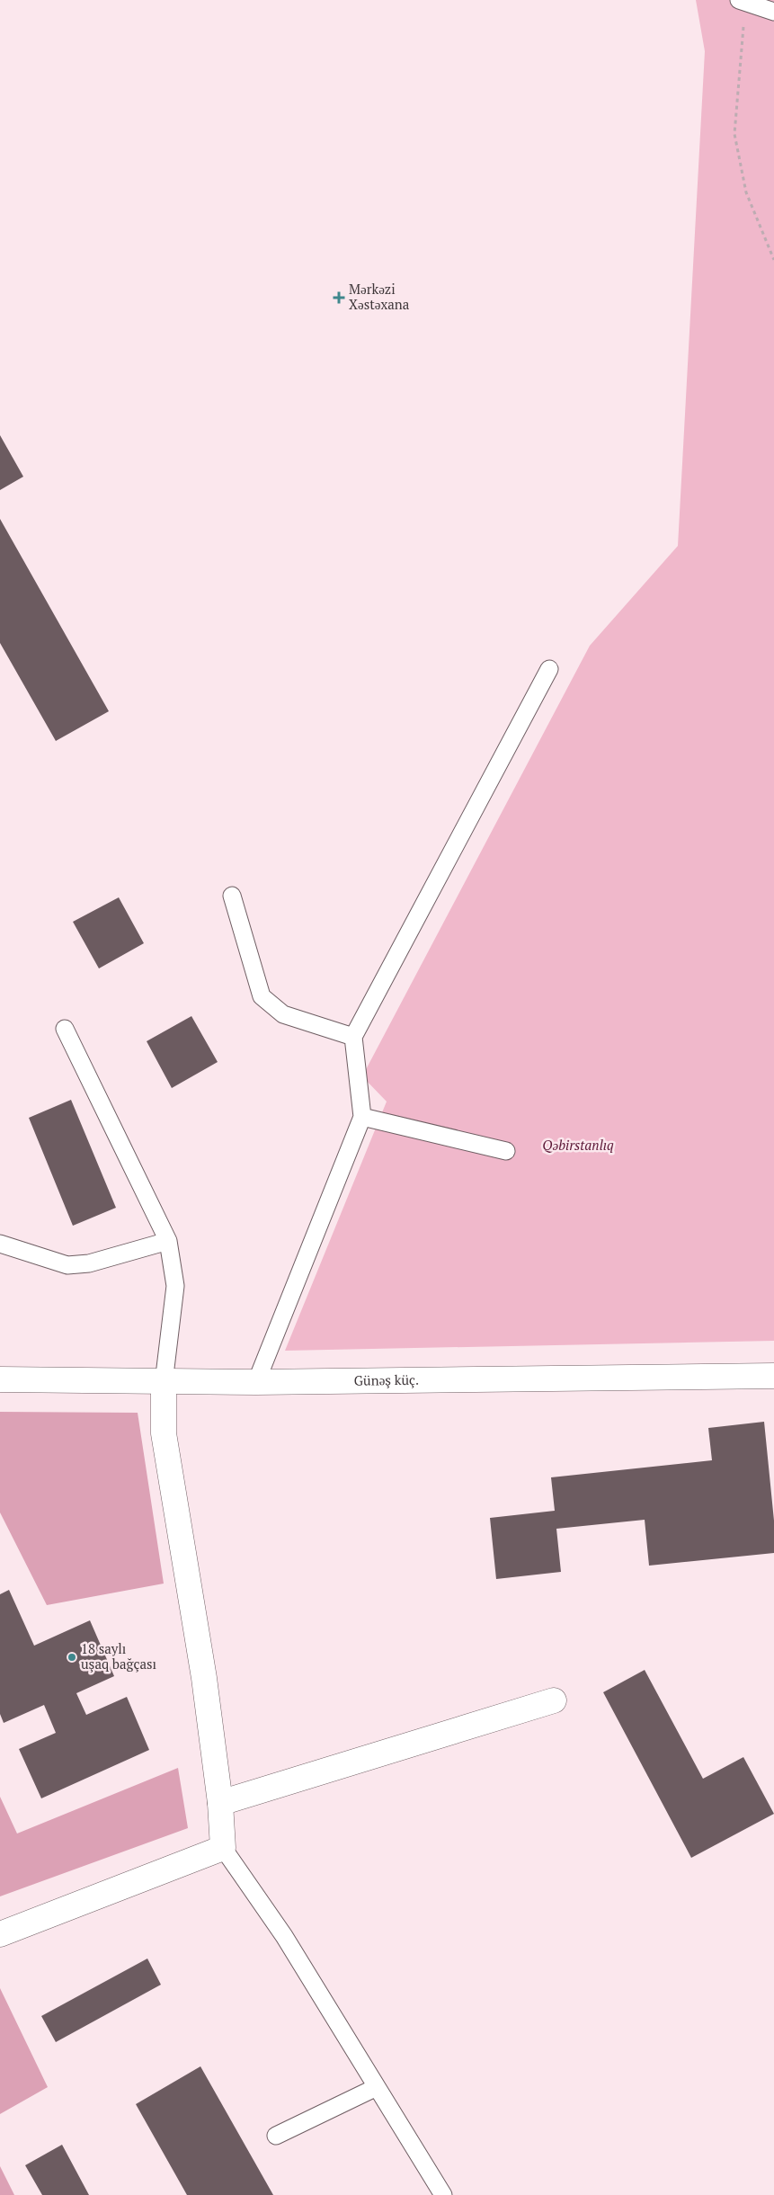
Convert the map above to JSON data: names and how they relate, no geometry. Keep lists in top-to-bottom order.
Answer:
{
  "streets": {
    "street": ["Günəş küç."]
  },
  "parks": ["Qəbirstanlıq"],
  "places": {
    "health": ["Mərkəzi Xəstəxana"],
    "other": ["18 saylı uşaq bağçası"]
  }
}
